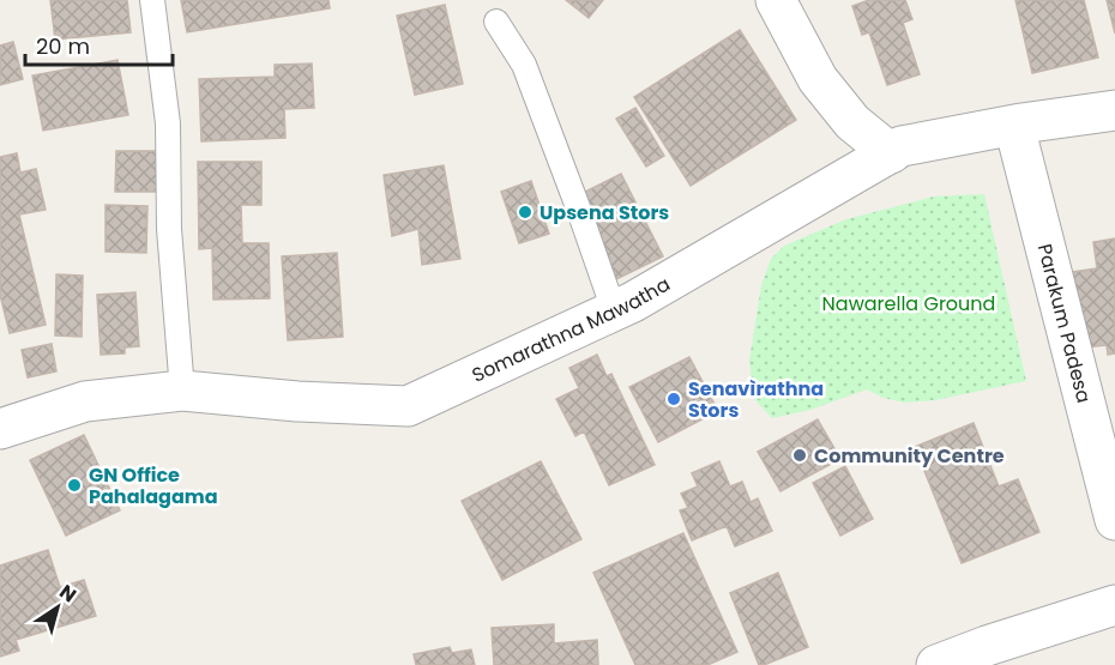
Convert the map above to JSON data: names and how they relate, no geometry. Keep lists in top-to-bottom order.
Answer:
{
  "streets": {
    "street": ["Parakum Padesa", "Somarathna Mawatha"]
  },
  "crossings": [
    ["Parakum Padesa", "Somarathna Mawatha"]
  ],
  "parks": ["Nawarella Ground"],
  "places": [
    "Upsena Stors",
    "Senavìrathna Stors",
    "Community Centre",
    "GN Office Pahalagama"
  ],
  "scale_bar": "20 m",
  "north": "top right"
}
